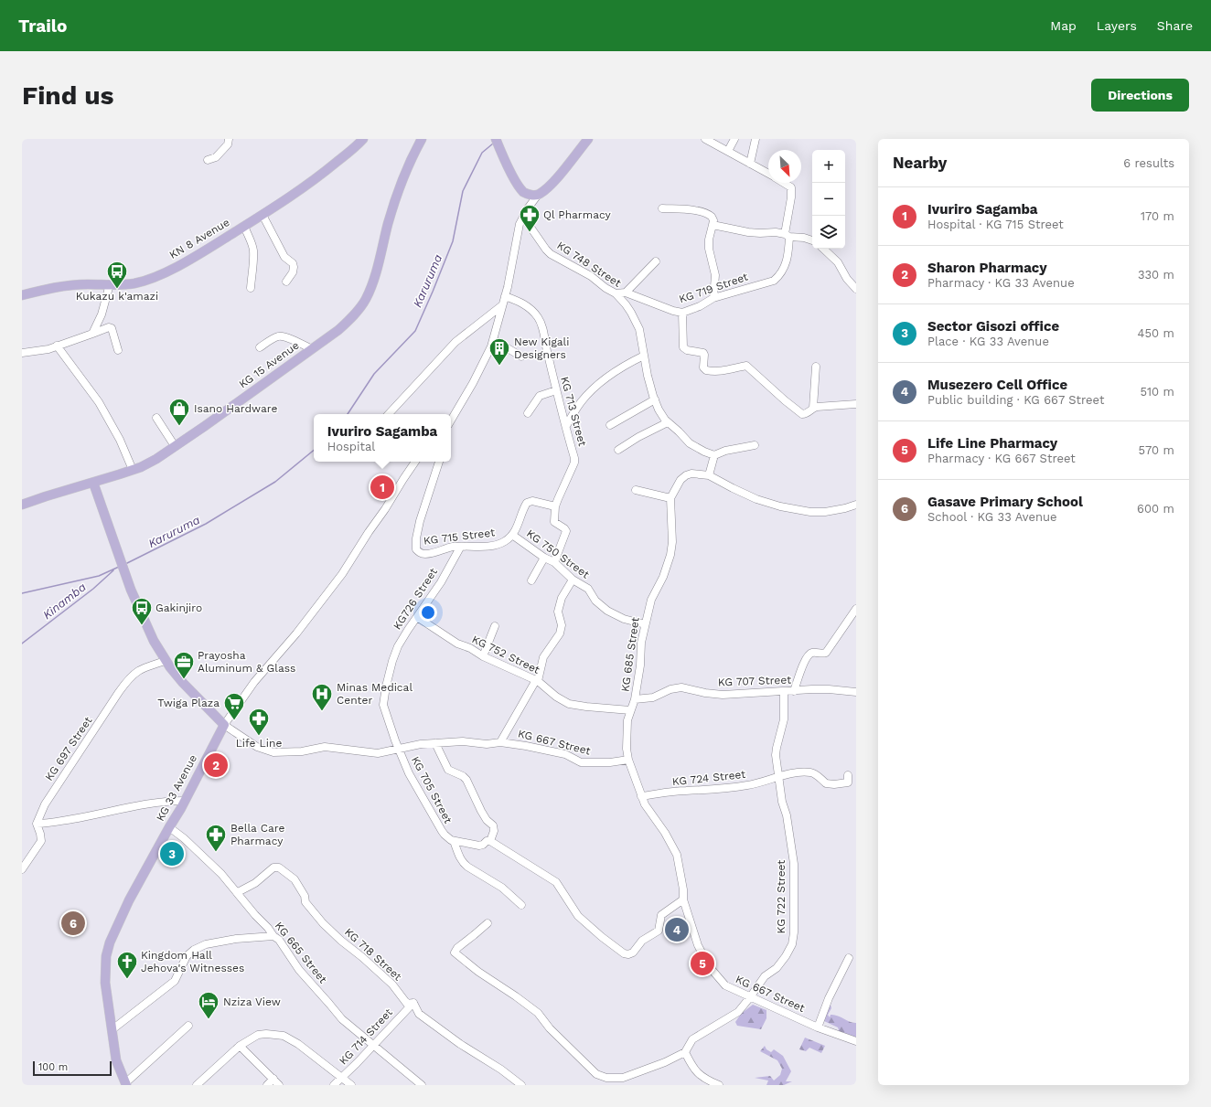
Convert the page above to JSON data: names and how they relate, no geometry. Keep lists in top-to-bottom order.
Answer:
{
  "streets": {
    "main road": ["KN 8 Avenue", "KG 15 Avenue", "KG 33 Avenue"],
    "street": [
      "KG 748 Street",
      "KG 719 Street",
      "KG 713 Street",
      "KG 715 Street",
      "KG 750 Street",
      "KG726 Street",
      "KG 752 Street",
      "KG 685 Street",
      "KG 707 Street",
      "KG 667 Street",
      "KG 697 Street",
      "KG 724 Street",
      "KG 705 Street",
      "KG 722 Street",
      "KG 665 Street",
      "KG 718 Street",
      "KG 714 Street"
    ]
  },
  "crossings": [
    ["KG 748 Street", "KG 719 Street"],
    ["KG 713 Street", "KG 715 Street"],
    ["KG 713 Street", "KG 750 Street"],
    ["KG 715 Street", "KG 750 Street"],
    ["KG 715 Street", "KG726 Street"],
    ["KG 750 Street", "KG 685 Street"],
    ["KG726 Street", "KG 752 Street"],
    ["KG726 Street", "KG 667 Street"],
    ["KG726 Street", "KG 705 Street"],
    ["KG 752 Street", "KG 685 Street"],
    ["KG 685 Street", "KG 707 Street"],
    ["KG 685 Street", "KG 667 Street"],
    ["KG 707 Street", "KG 722 Street"],
    ["KG 667 Street", "KG 724 Street"],
    ["KG 667 Street", "KG 33 Avenue"],
    ["KG 667 Street", "KG 705 Street"],
    ["KG 667 Street", "KG 722 Street"],
    ["KG 724 Street", "KG 722 Street"],
    ["KG 33 Avenue", "KG 665 Street"],
    ["KG 665 Street", "KG 718 Street"],
    ["KG 665 Street", "KG 714 Street"],
    ["KG 718 Street", "KG 714 Street"]
  ],
  "water": ["Karuruma", "Kinamba"],
  "places": {
    "pharmacy": ["Ql Pharmacy", "Life Line", "Bella Care Pharmacy"],
    "bus stop": ["Kukazu k'amazi", "Gakinjiro"],
    "building": ["New Kigali Designers"],
    "shop": ["Isano Hardware"],
    "office": ["Prayosha Aluminum & Glass"],
    "hospital": ["Minas Medical Center"],
    "supermarket": ["Twiga Plaza"],
    "church": ["Kingdom Hall Jehova's Witnesses"],
    "hotel": ["Nziza View"]
  },
  "scale_bar": "100 m",
  "north": "bottom right",
  "page": {
    "header": "Trailo",
    "nav": ["Map", "Layers", "Share"],
    "buttons": "Directions",
    "title": "Find us",
    "heading": ["Nearby", "6 results"],
    "map_buttons": ["+", "−"],
    "list": [
      {
        "mark": "1",
        "name": "Ivuriro Sagamba",
        "note": "Hospital · KG 715 Street",
        "value": "170 m"
      },
      {
        "mark": "2",
        "name": "Sharon Pharmacy",
        "note": "Pharmacy · KG 33 Avenue",
        "value": "330 m"
      },
      {
        "mark": "3",
        "name": "Sector Gisozi office",
        "note": "Place · KG 33 Avenue",
        "value": "450 m"
      },
      {
        "mark": "4",
        "name": "Musezero Cell Office",
        "note": "Public building · KG 667 Street",
        "value": "510 m"
      },
      {
        "mark": "5",
        "name": "Life Line Pharmacy",
        "note": "Pharmacy · KG 667 Street",
        "value": "570 m"
      },
      {
        "mark": "6",
        "name": "Gasave Primary School",
        "note": "School · KG 33 Avenue",
        "value": "600 m"
      }
    ],
    "popup": ["Ivuriro Sagamba", "Hospital"],
    "pins": [
      "1",
      "2",
      "3",
      "6",
      "4",
      "5"
    ],
    "scale": "100 m"
  }
}
